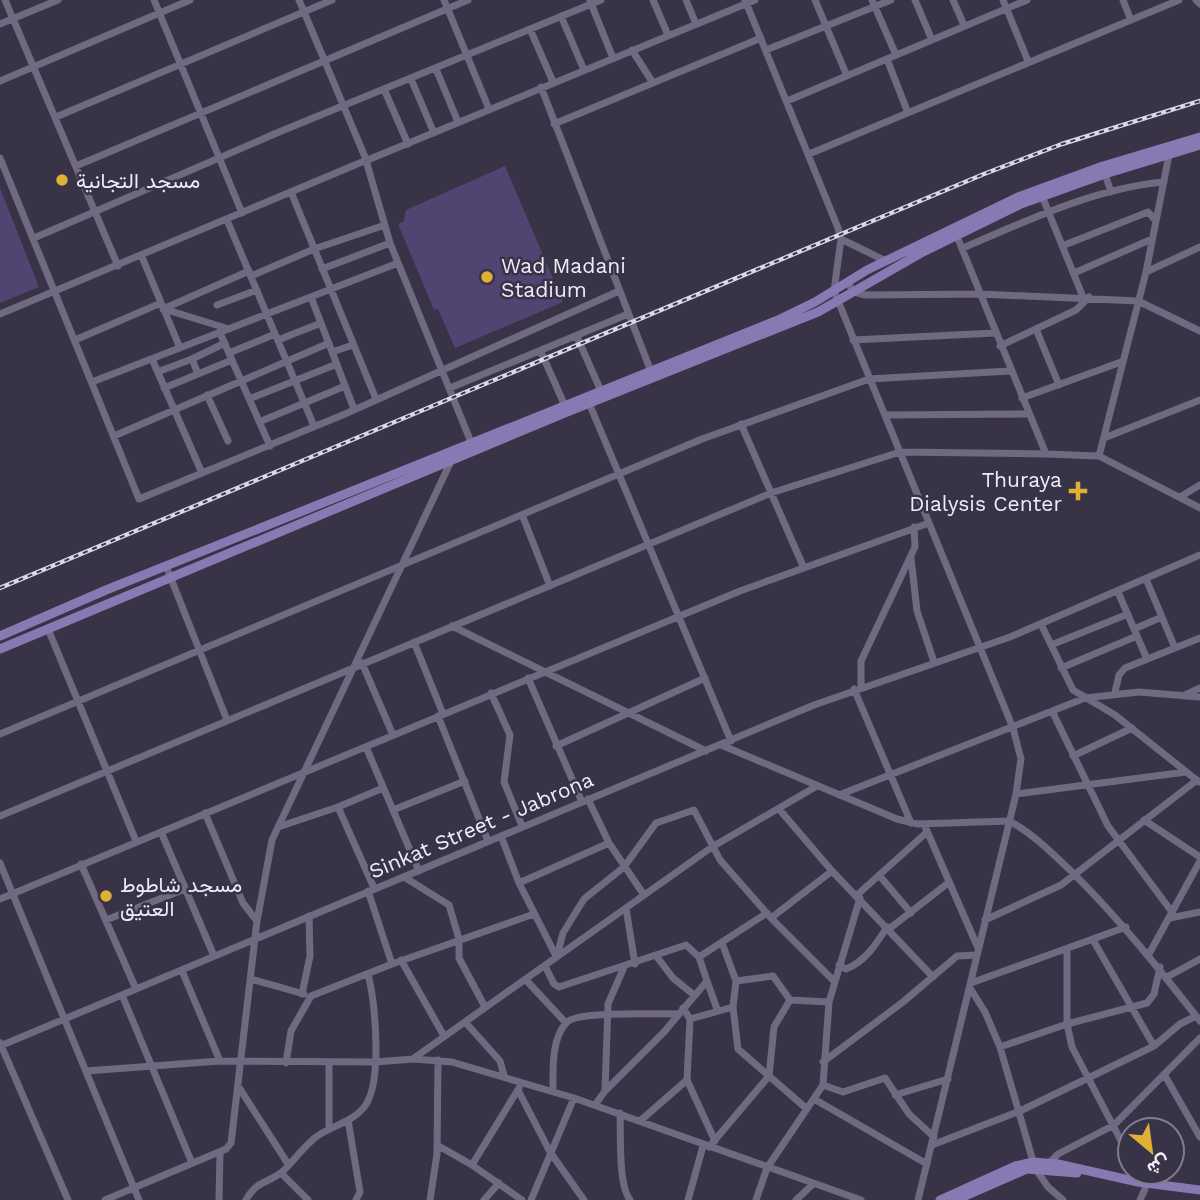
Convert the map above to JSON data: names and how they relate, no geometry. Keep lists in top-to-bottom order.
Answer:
{
  "streets": {
    "street": ["Sinkat Street - Jabrona"]
  },
  "places": {
    "other": ["مسجد التجانية", "Wad Madani Stadium", "مسجد شاطوط العتيق"],
    "health": ["Thuraya Dialysis Center"]
  },
  "north": "bottom right"
}
